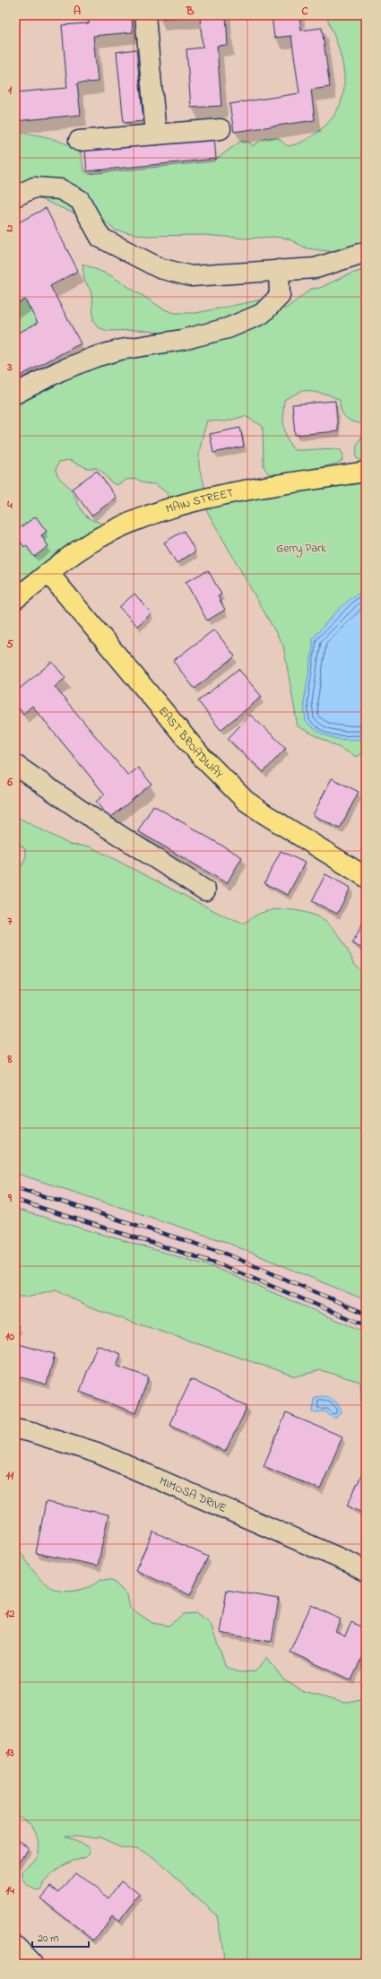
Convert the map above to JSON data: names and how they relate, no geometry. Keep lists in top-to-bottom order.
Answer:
{
  "streets": {
    "main road": ["MAIN STREET", "EAST BROADWAY"],
    "street": ["MIMOSA DRIVE"]
  },
  "crossings": [
    ["MAIN STREET", "EAST BROADWAY"]
  ],
  "parks": ["Gerry Park"],
  "scale_bar": "20 m",
  "grid": {
    "columns": ["A", "B", "C"],
    "rows": [
      "1",
      "2",
      "3",
      "4",
      "5",
      "6",
      "7",
      "8",
      "9",
      "10",
      "11",
      "12",
      "13",
      "14"
    ]
  }
}
